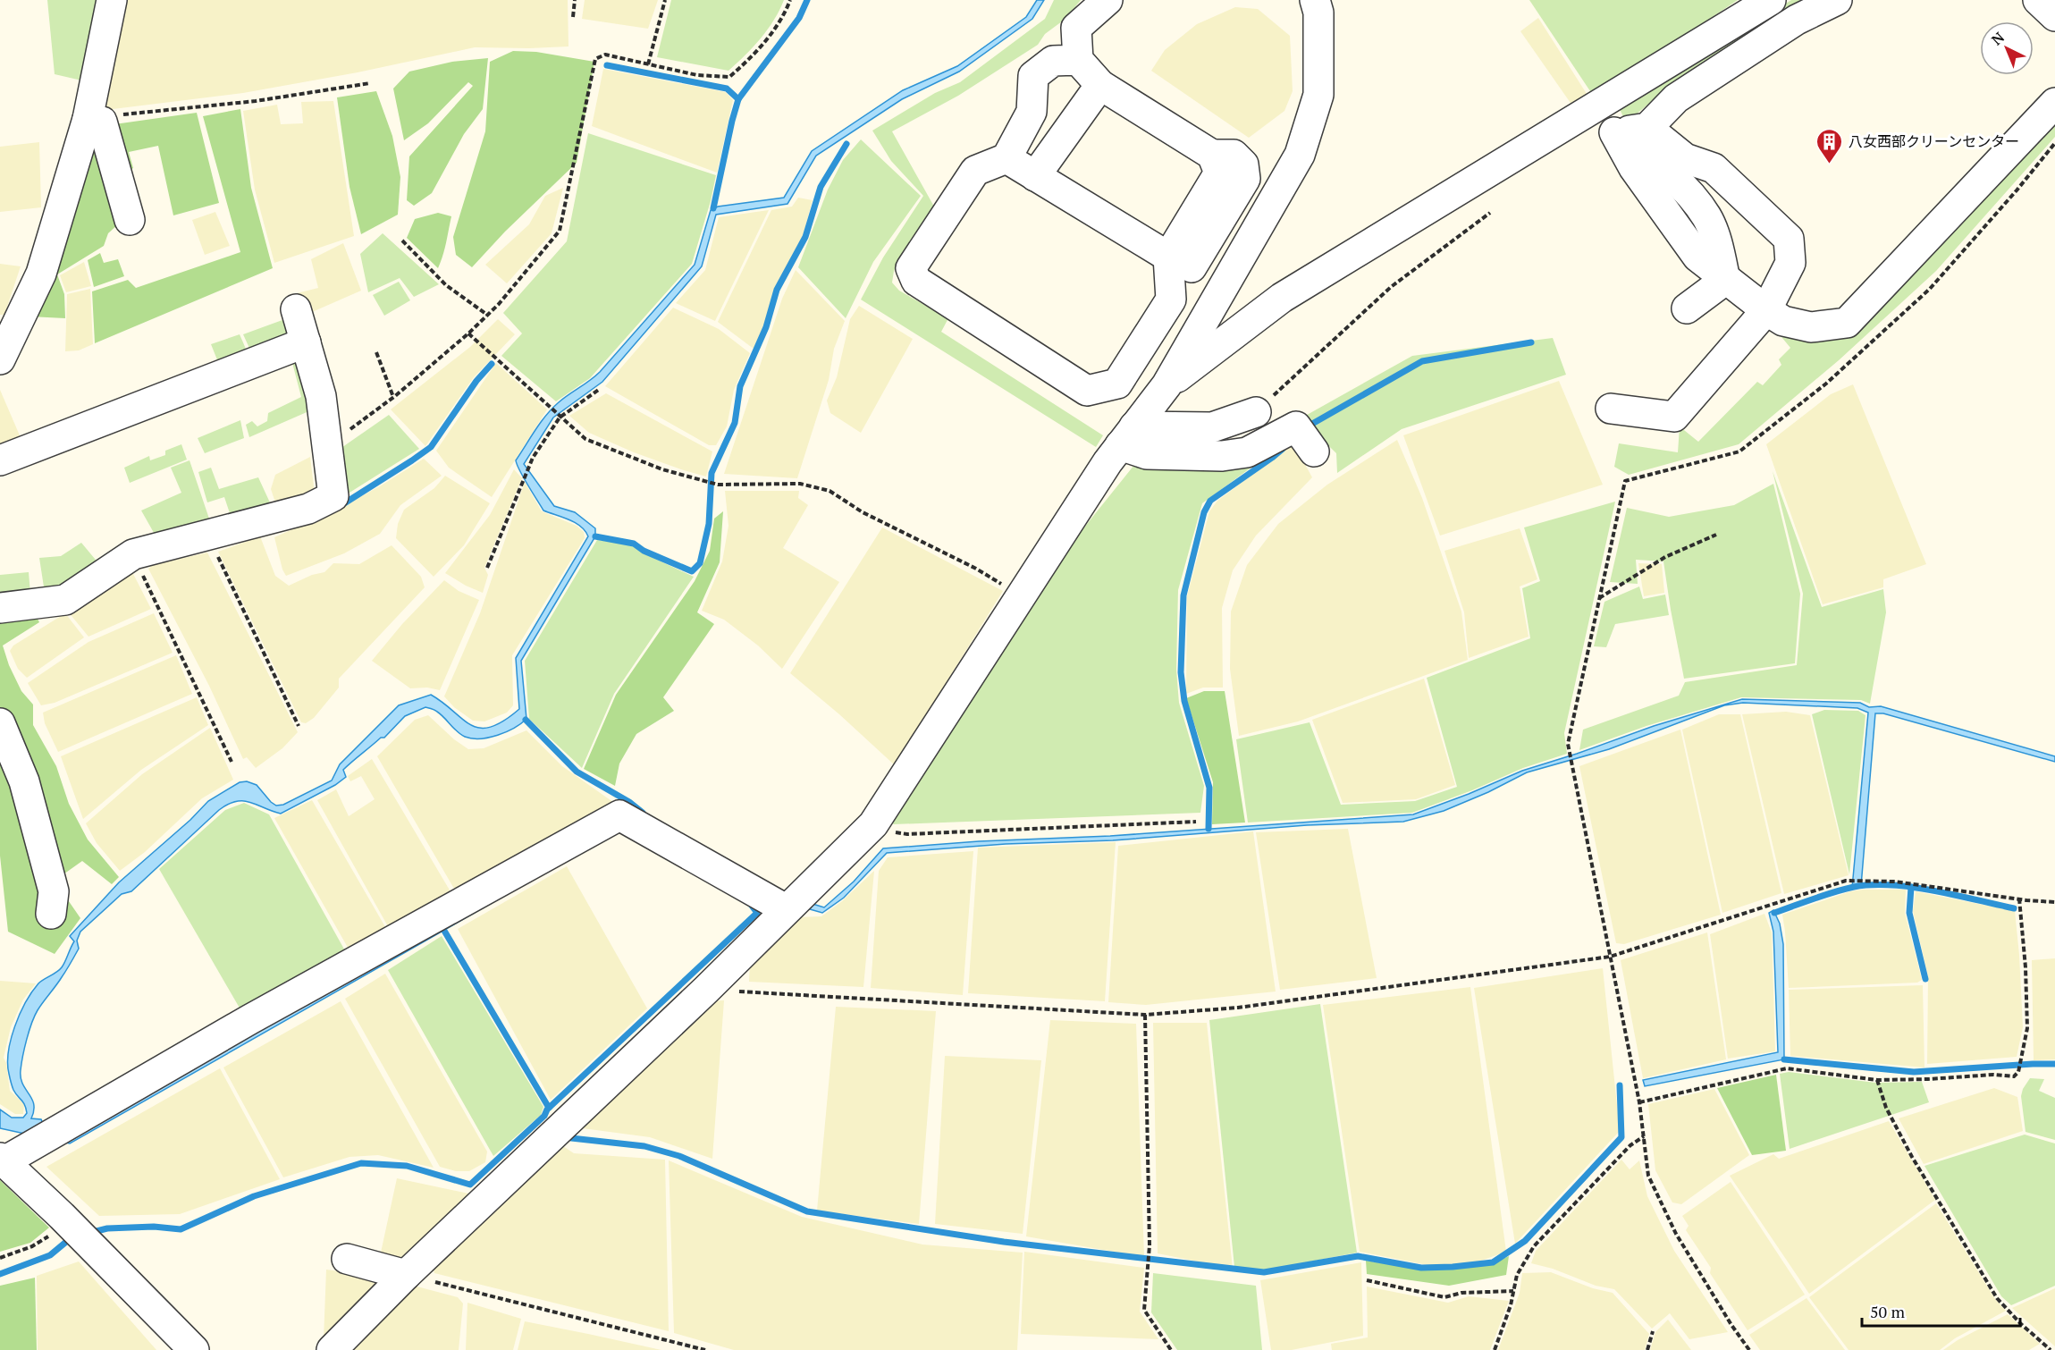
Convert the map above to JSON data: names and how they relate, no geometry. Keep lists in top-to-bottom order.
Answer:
{
  "places": {
    "building": ["八女西部クリーンセンター"]
  },
  "scale_bar": "50 m",
  "north": "top left"
}
